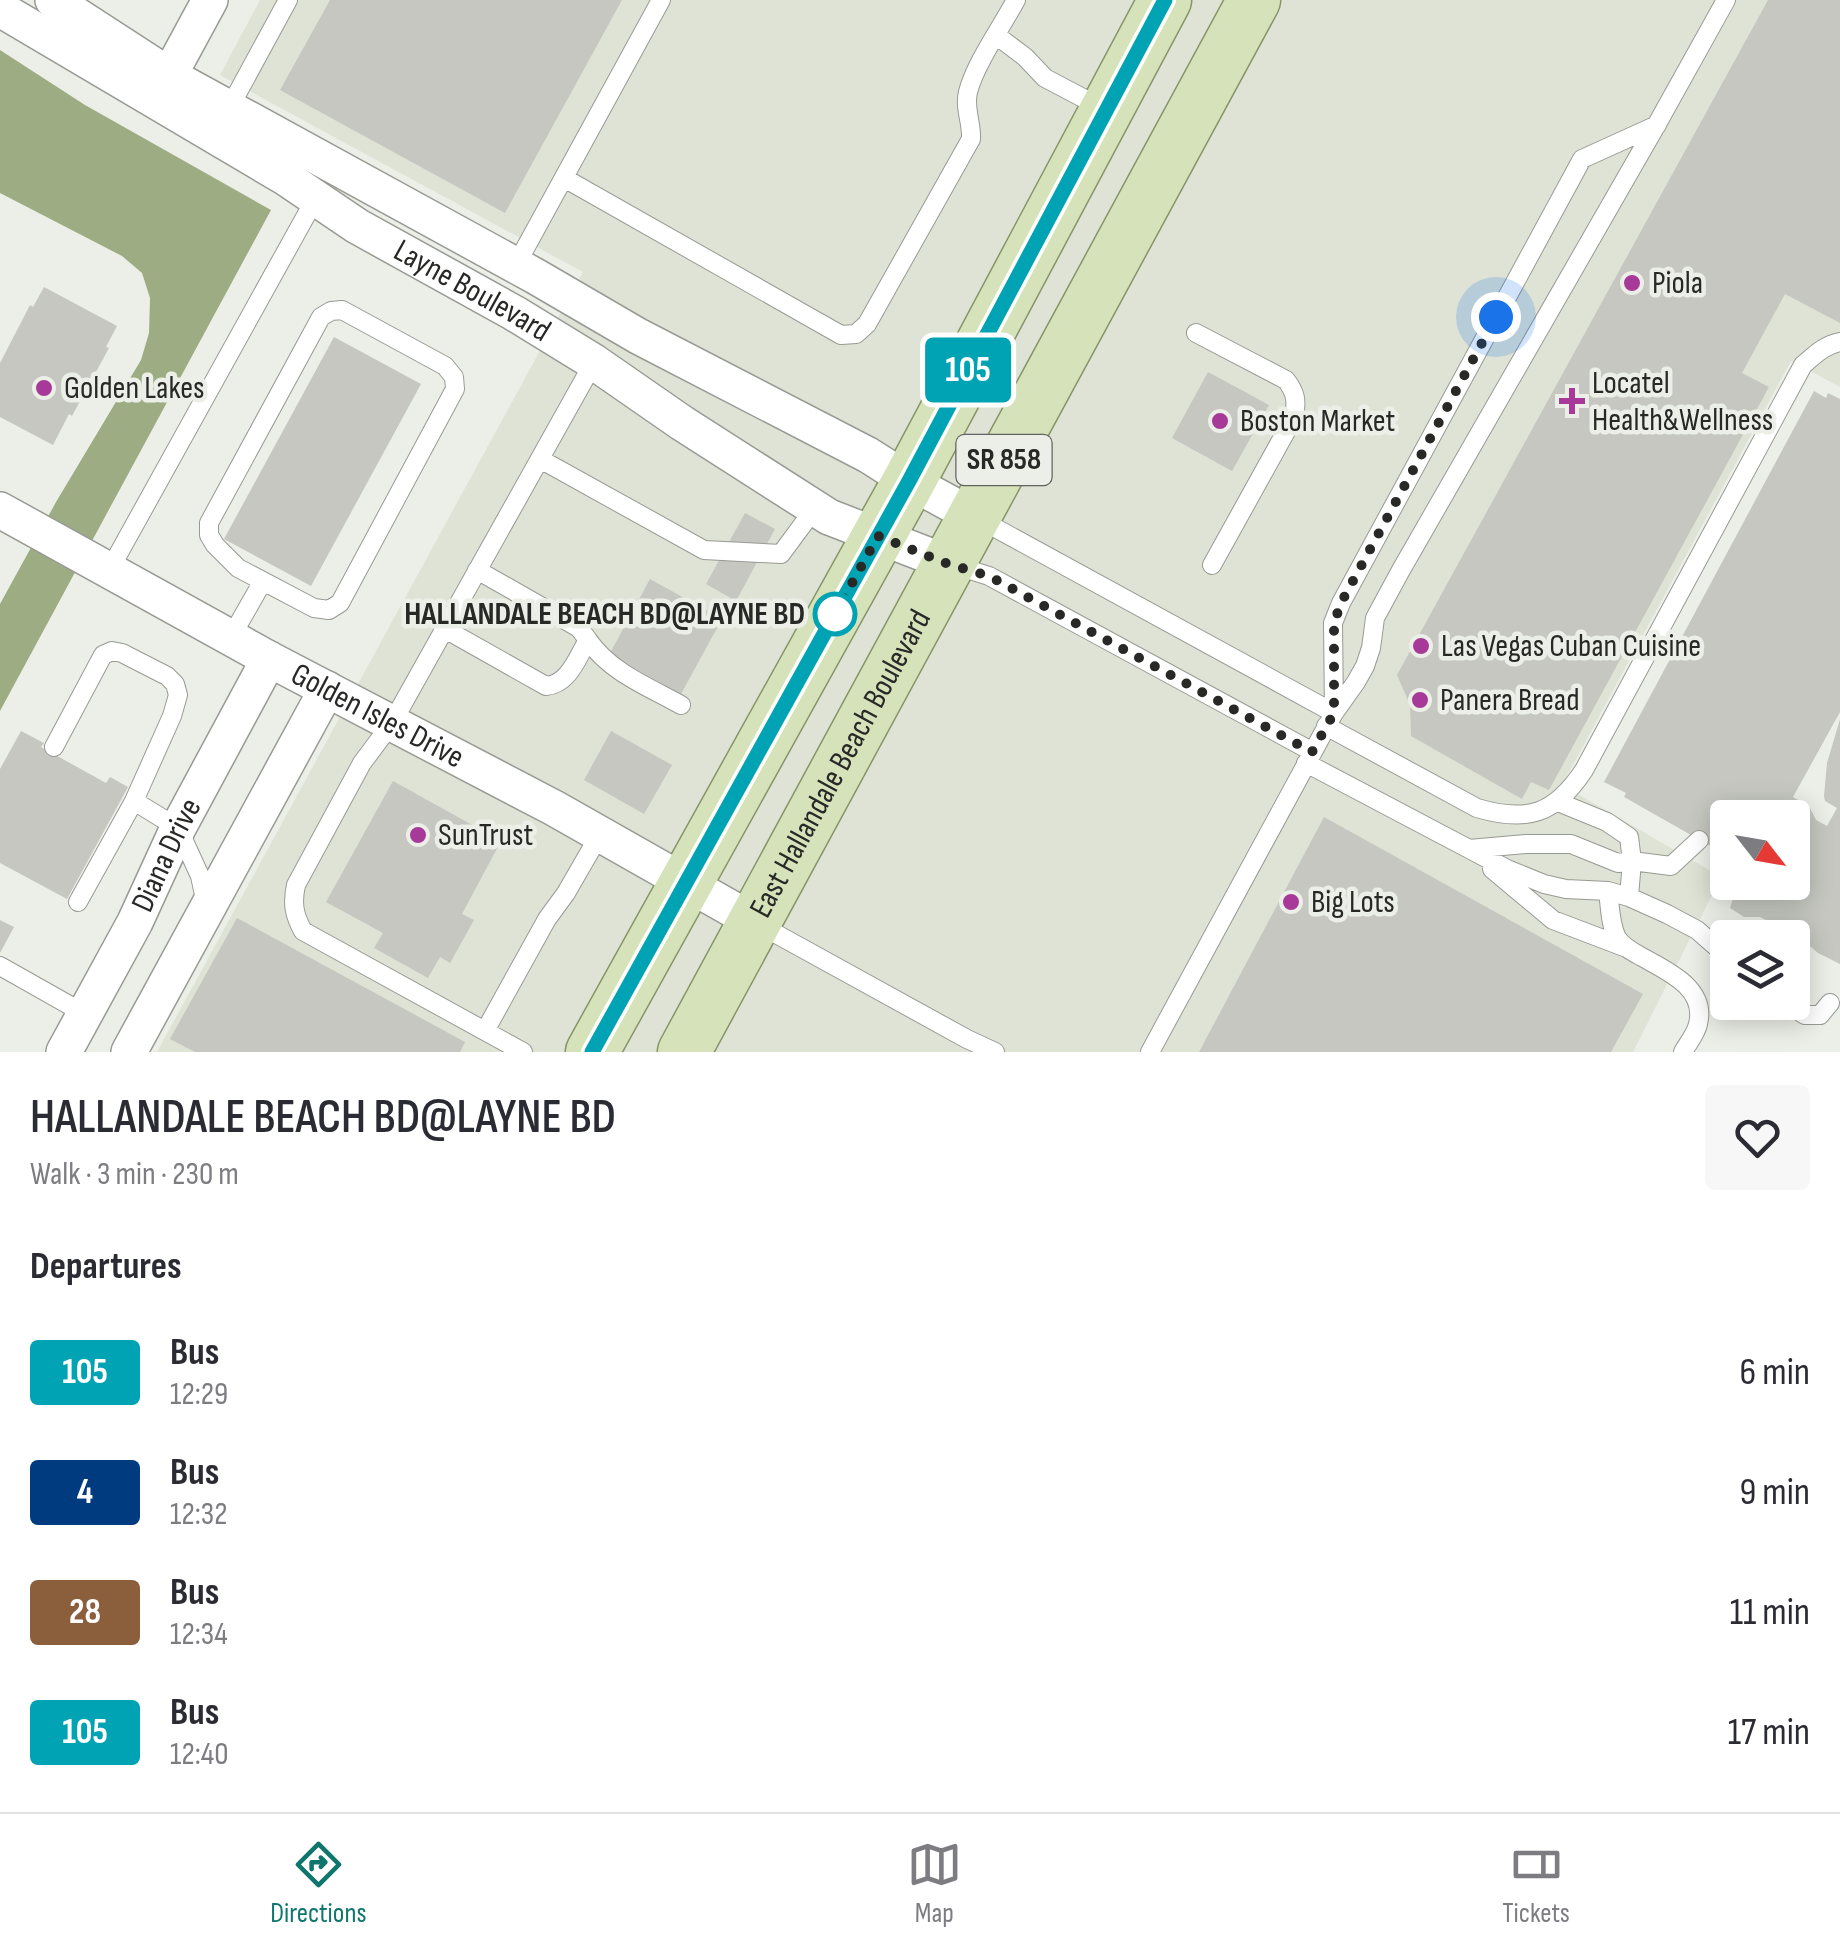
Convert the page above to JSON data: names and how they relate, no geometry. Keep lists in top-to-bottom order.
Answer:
{
  "streets": {
    "main road": ["SR 858", "East Hallandale Beach Boulevard"],
    "street": ["Layne Boulevard", "Golden Isles Drive", "Diana Drive"]
  },
  "crossings": [
    ["Layne Boulevard", "SR 858"],
    ["Layne Boulevard", "East Hallandale Beach Boulevard"],
    ["SR 858", "Golden Isles Drive"],
    ["Golden Isles Drive", "East Hallandale Beach Boulevard"],
    ["Golden Isles Drive", "Diana Drive"]
  ],
  "places": {
    "other": [
      "Piola",
      "Golden Lakes",
      "Boston Market",
      "HALLANDALE BEACH BD@LAYNE BD",
      "Las Vegas Cuban Cuisine",
      "Panera Bread",
      "SunTrust",
      "Big Lots"
    ],
    "health": ["Locatel Health&Wellness"]
  },
  "lines": ["bus line 105"],
  "north": "bottom right",
  "page": {
    "on_map": "105",
    "heading": [
      ["HALLANDALE BEACH BD@LAYNE BD", "Walk · 3 min · 230 m"],
      "Departures"
    ],
    "list": [
      {
        "mark": "105",
        "name": "Bus",
        "note": "12:29",
        "value": "6 min"
      },
      {
        "mark": "4",
        "name": "Bus",
        "note": "12:32",
        "value": "9 min"
      },
      {
        "mark": "28",
        "name": "Bus",
        "note": "12:34",
        "value": "11 min"
      },
      {
        "mark": "105",
        "name": "Bus",
        "note": "12:40",
        "value": "17 min"
      }
    ],
    "tabs": ["Directions", "Map", "Tickets"]
  }
}
